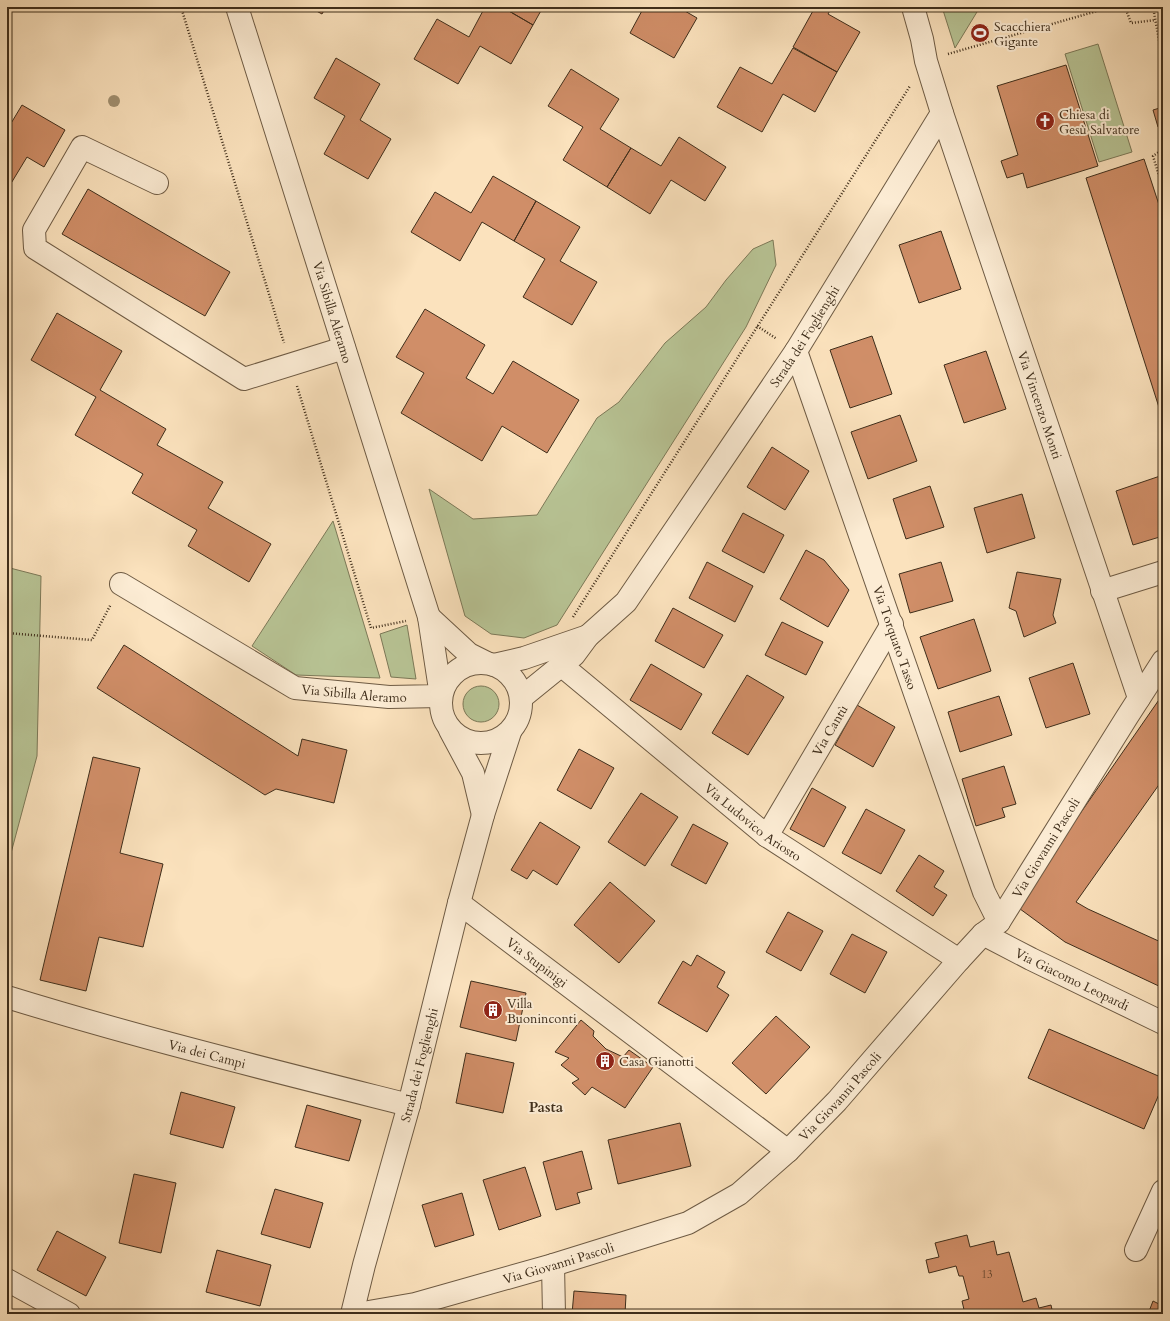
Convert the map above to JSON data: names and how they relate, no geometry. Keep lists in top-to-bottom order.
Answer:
{
  "streets": {
    "street": [
      "Via Sibilla Aleramo",
      "Strada dei Foglienghi",
      "Via Vincenzo Monti",
      "Via Torquato Tasso",
      "Via Cantù",
      "Via Ludovico Ariosto",
      "Via Giovanni Pascoli",
      "Via Stupinigi",
      "Via Giacomo Leopardi",
      "Via dei Campi"
    ]
  },
  "crossings": [
    ["Via Sibilla Aleramo", "Strada dei Foglienghi"],
    ["Strada dei Foglienghi", "Via Vincenzo Monti"],
    ["Strada dei Foglienghi", "Via Torquato Tasso"],
    ["Strada dei Foglienghi", "Via Ludovico Ariosto"],
    ["Strada dei Foglienghi", "Via Stupinigi"],
    ["Strada dei Foglienghi", "Via dei Campi"],
    ["Via Vincenzo Monti", "Via Giovanni Pascoli"],
    ["Via Torquato Tasso", "Via Cantù"],
    ["Via Torquato Tasso", "Via Giovanni Pascoli"],
    ["Via Torquato Tasso", "Via Giacomo Leopardi"],
    ["Via Cantù", "Via Ludovico Ariosto"],
    ["Via Ludovico Ariosto", "Via Giovanni Pascoli"],
    ["Via Giovanni Pascoli", "Via Stupinigi"],
    ["Via Giovanni Pascoli", "Via Giacomo Leopardi"]
  ],
  "districts": ["Pasta"],
  "places": {
    "sports": ["Scacchiera Gigante"],
    "church": ["Chiesa di Gesù Salvatore"],
    "building": ["Villa Buoninconti", "Casa Gianotti"]
  },
  "house_numbers": ["13"]
}
